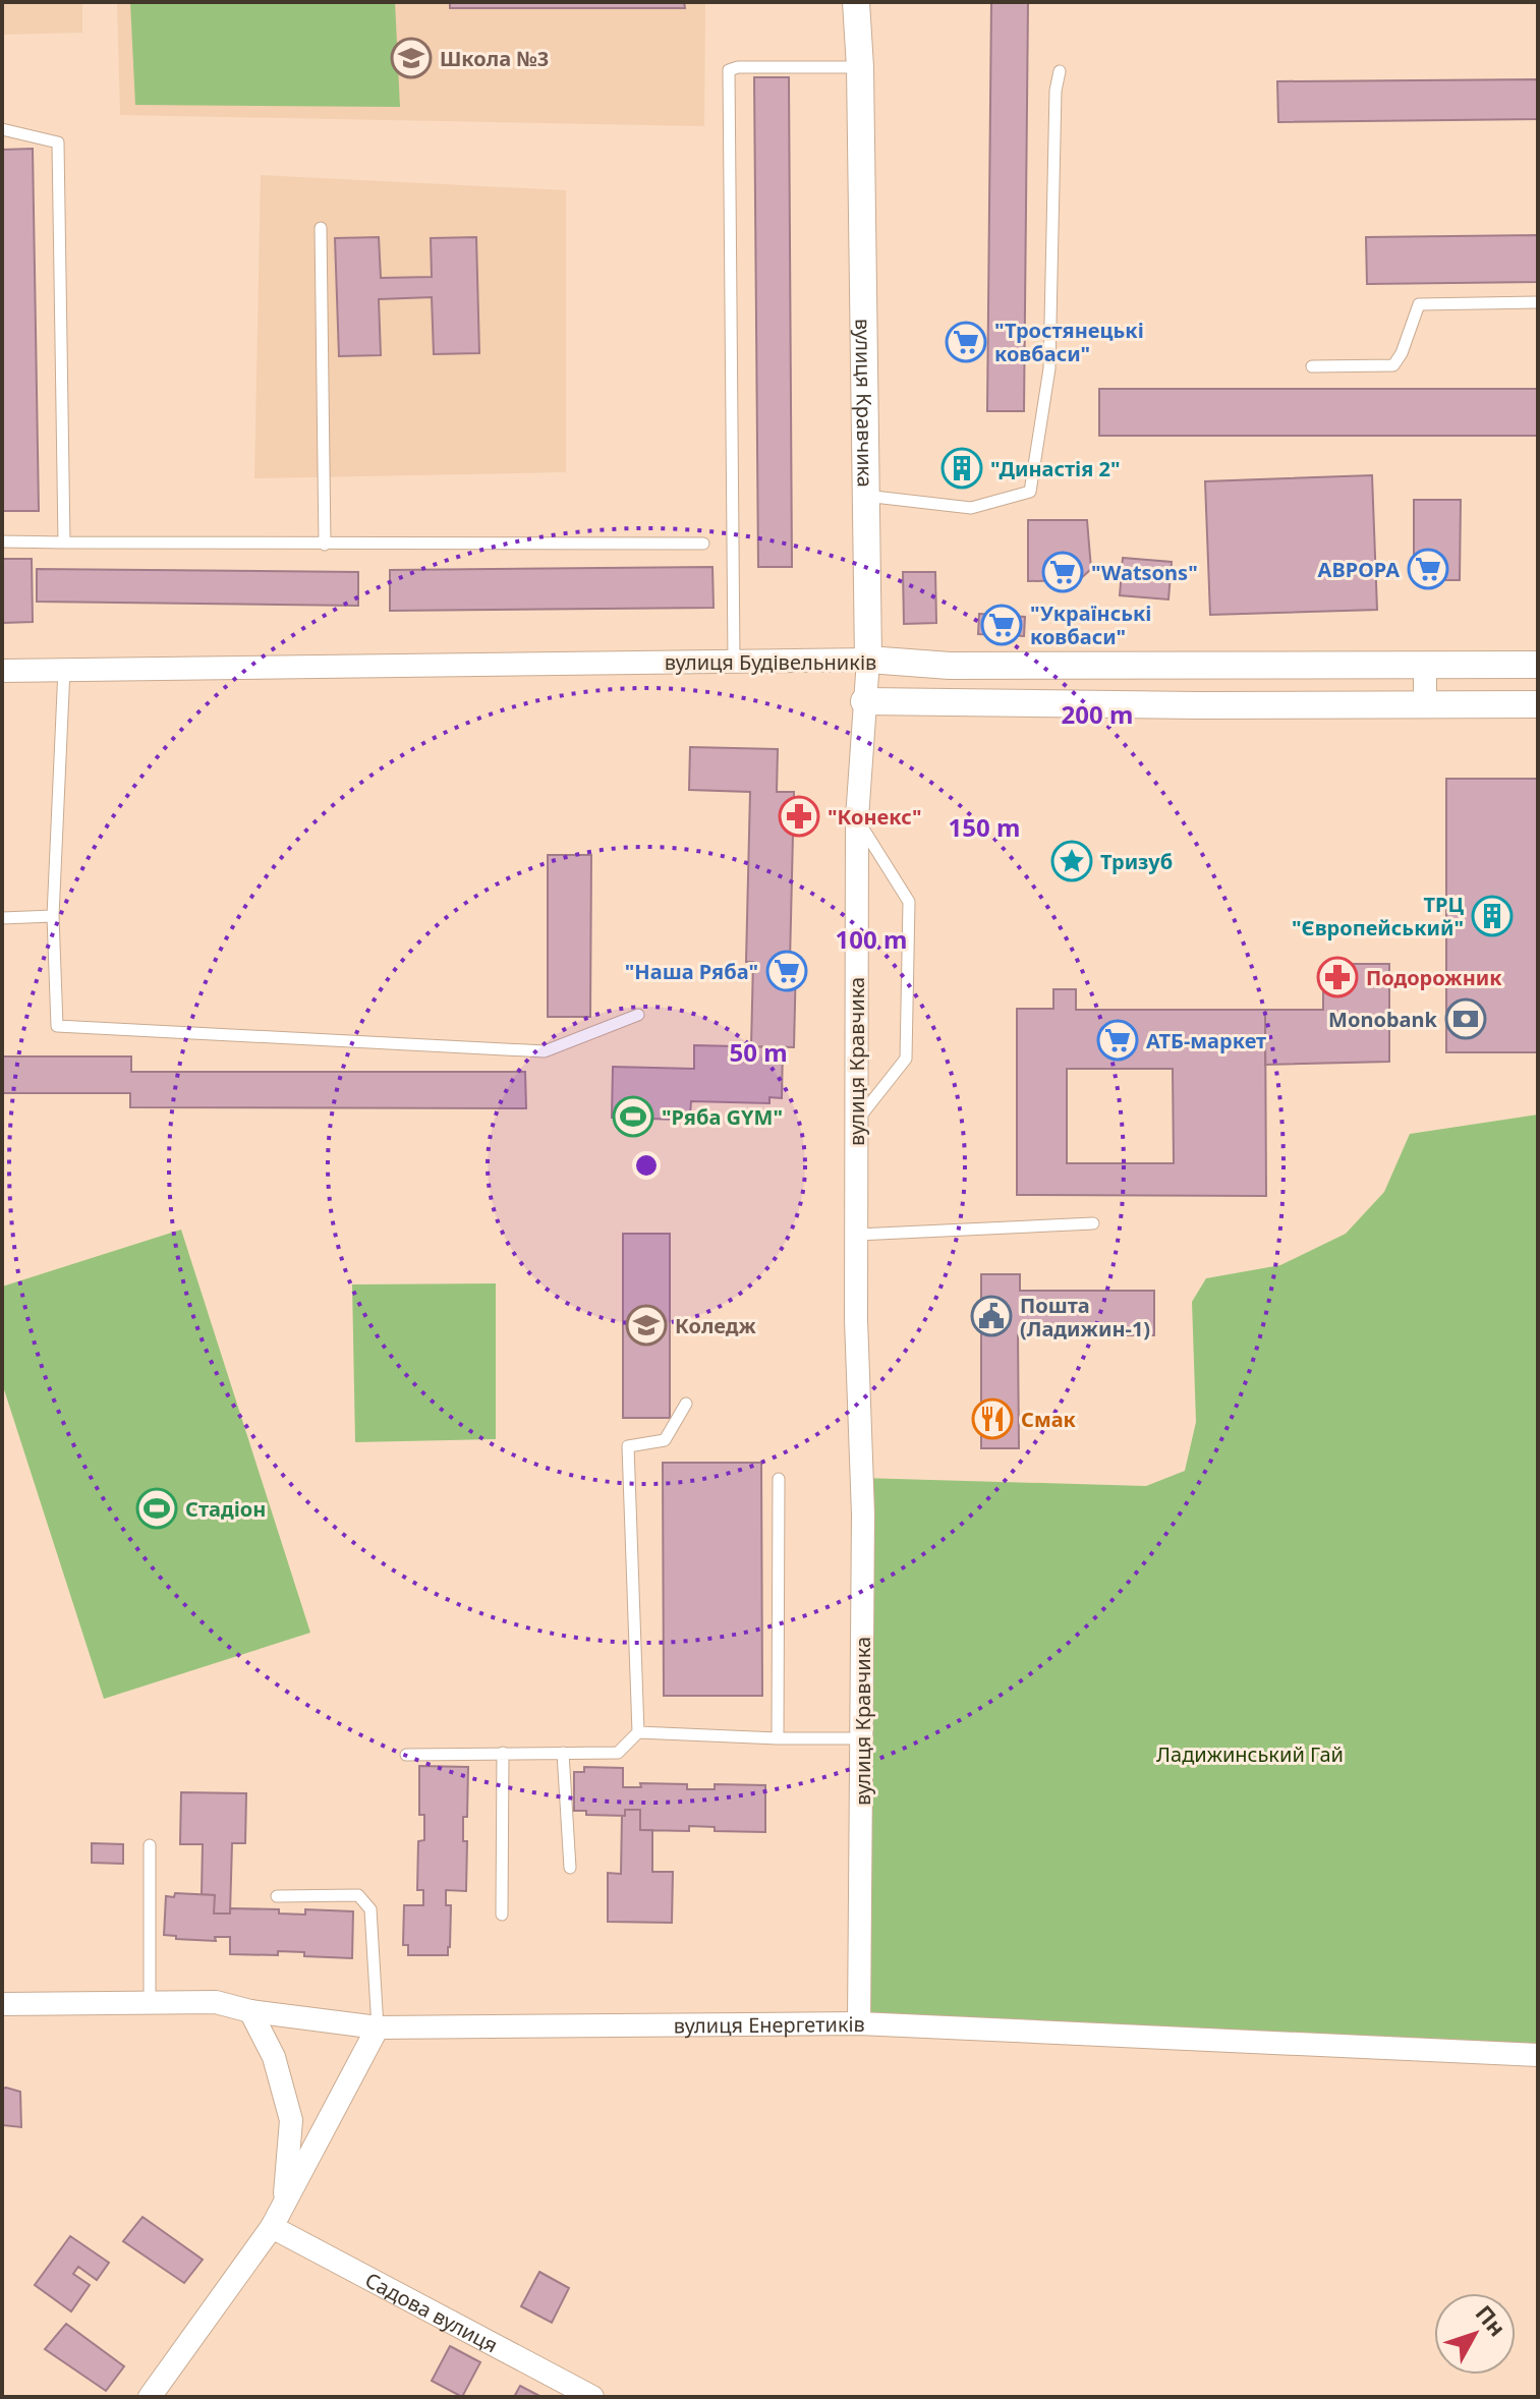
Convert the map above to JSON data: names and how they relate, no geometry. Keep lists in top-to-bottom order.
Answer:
{
  "streets": {
    "street": [
      "вулиця Кравчика",
      "вулиця Будівельників",
      "вулиця Енергетиків",
      "Садова вулиця"
    ]
  },
  "crossings": [
    ["вулиця Кравчика", "вулиця Будівельників"],
    ["вулиця Кравчика", "вулиця Енергетиків"]
  ],
  "parks": ["Ладижинський Гай"],
  "places": {
    "school or university": ["Школа №3", "Коледж"],
    "supermarket": [
      "\"Тростянецькі ковбаси\"",
      "АВРОРА",
      "\"Watsons\"",
      "\"Українські ковбаси\"",
      "\"Наша Ряба\"",
      "АТБ-маркет"
    ],
    "building": ["\"Династія 2\"", "ТРЦ \"Європейський\""],
    "pharmacy": ["\"Конекс\"", "Подорожник"],
    "place": ["Тризуб"],
    "bank": ["Monobank"],
    "sports": ["\"Ряба GYM\"", "Стадіон"],
    "public building": ["Пошта (Ладижин-1)"],
    "restaurant": ["Смак"]
  },
  "north": "top right",
  "rings": [
    "200 m",
    "150 m",
    "100 m",
    "50 m"
  ]
}
